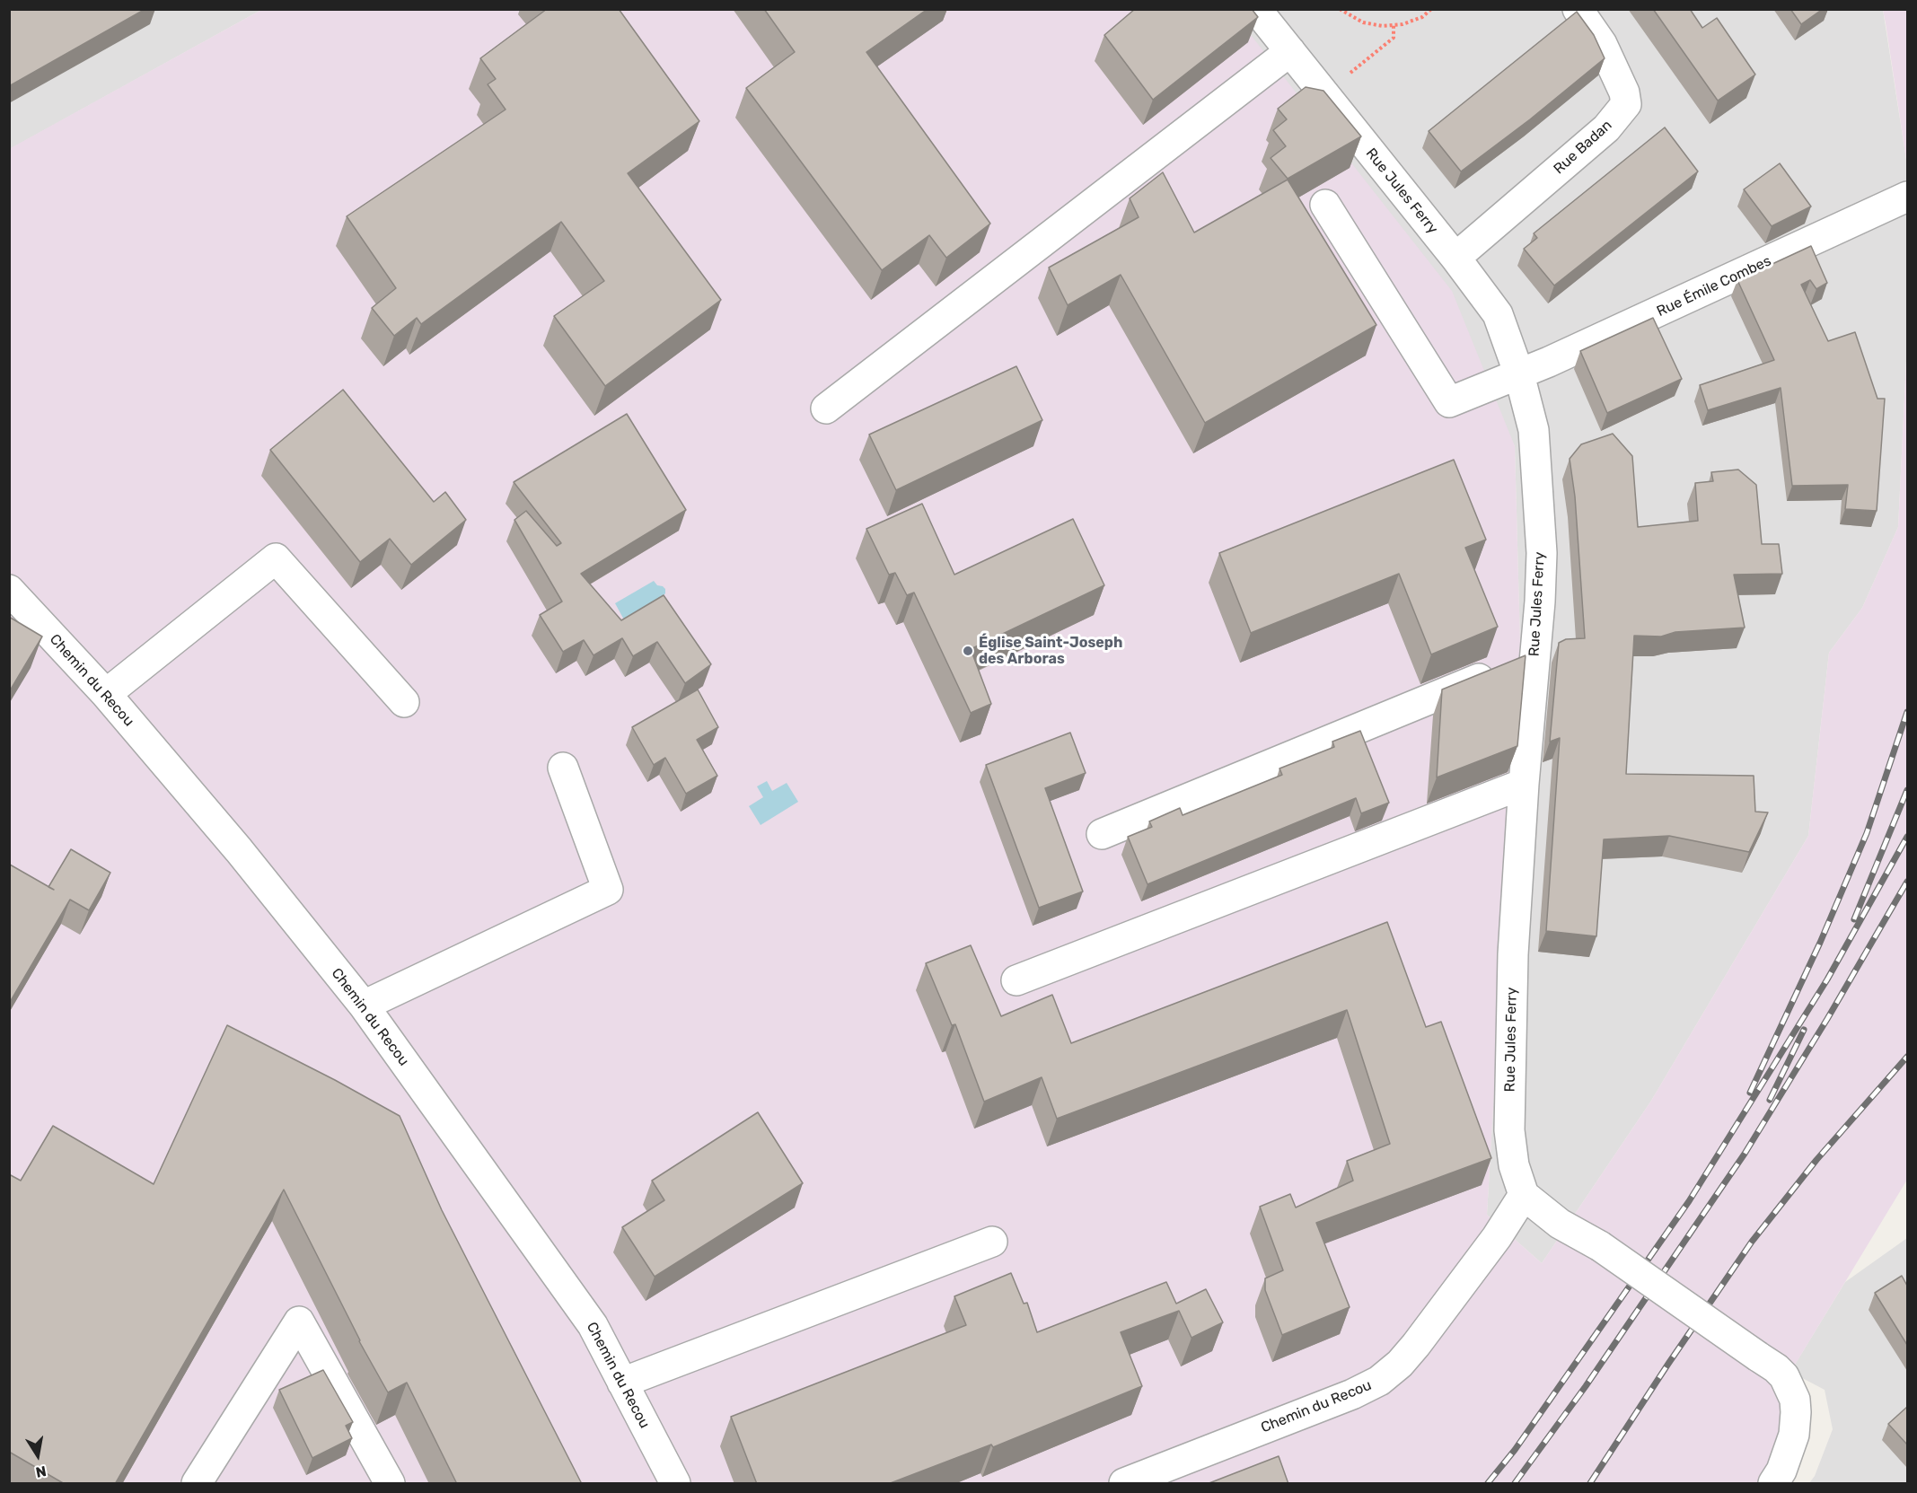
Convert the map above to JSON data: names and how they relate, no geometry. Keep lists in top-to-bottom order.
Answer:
{
  "streets": {
    "street": [
      "Rue Badan",
      "Rue Jules Ferry",
      "Rue Émile Combes",
      "Chemin du Recou"
    ]
  },
  "crossings": [
    ["Rue Badan", "Rue Jules Ferry"],
    ["Rue Jules Ferry", "Rue Émile Combes"],
    ["Rue Jules Ferry", "Chemin du Recou"]
  ],
  "places": ["Église Saint-Joseph des Arboras"],
  "north": "bottom"
}
